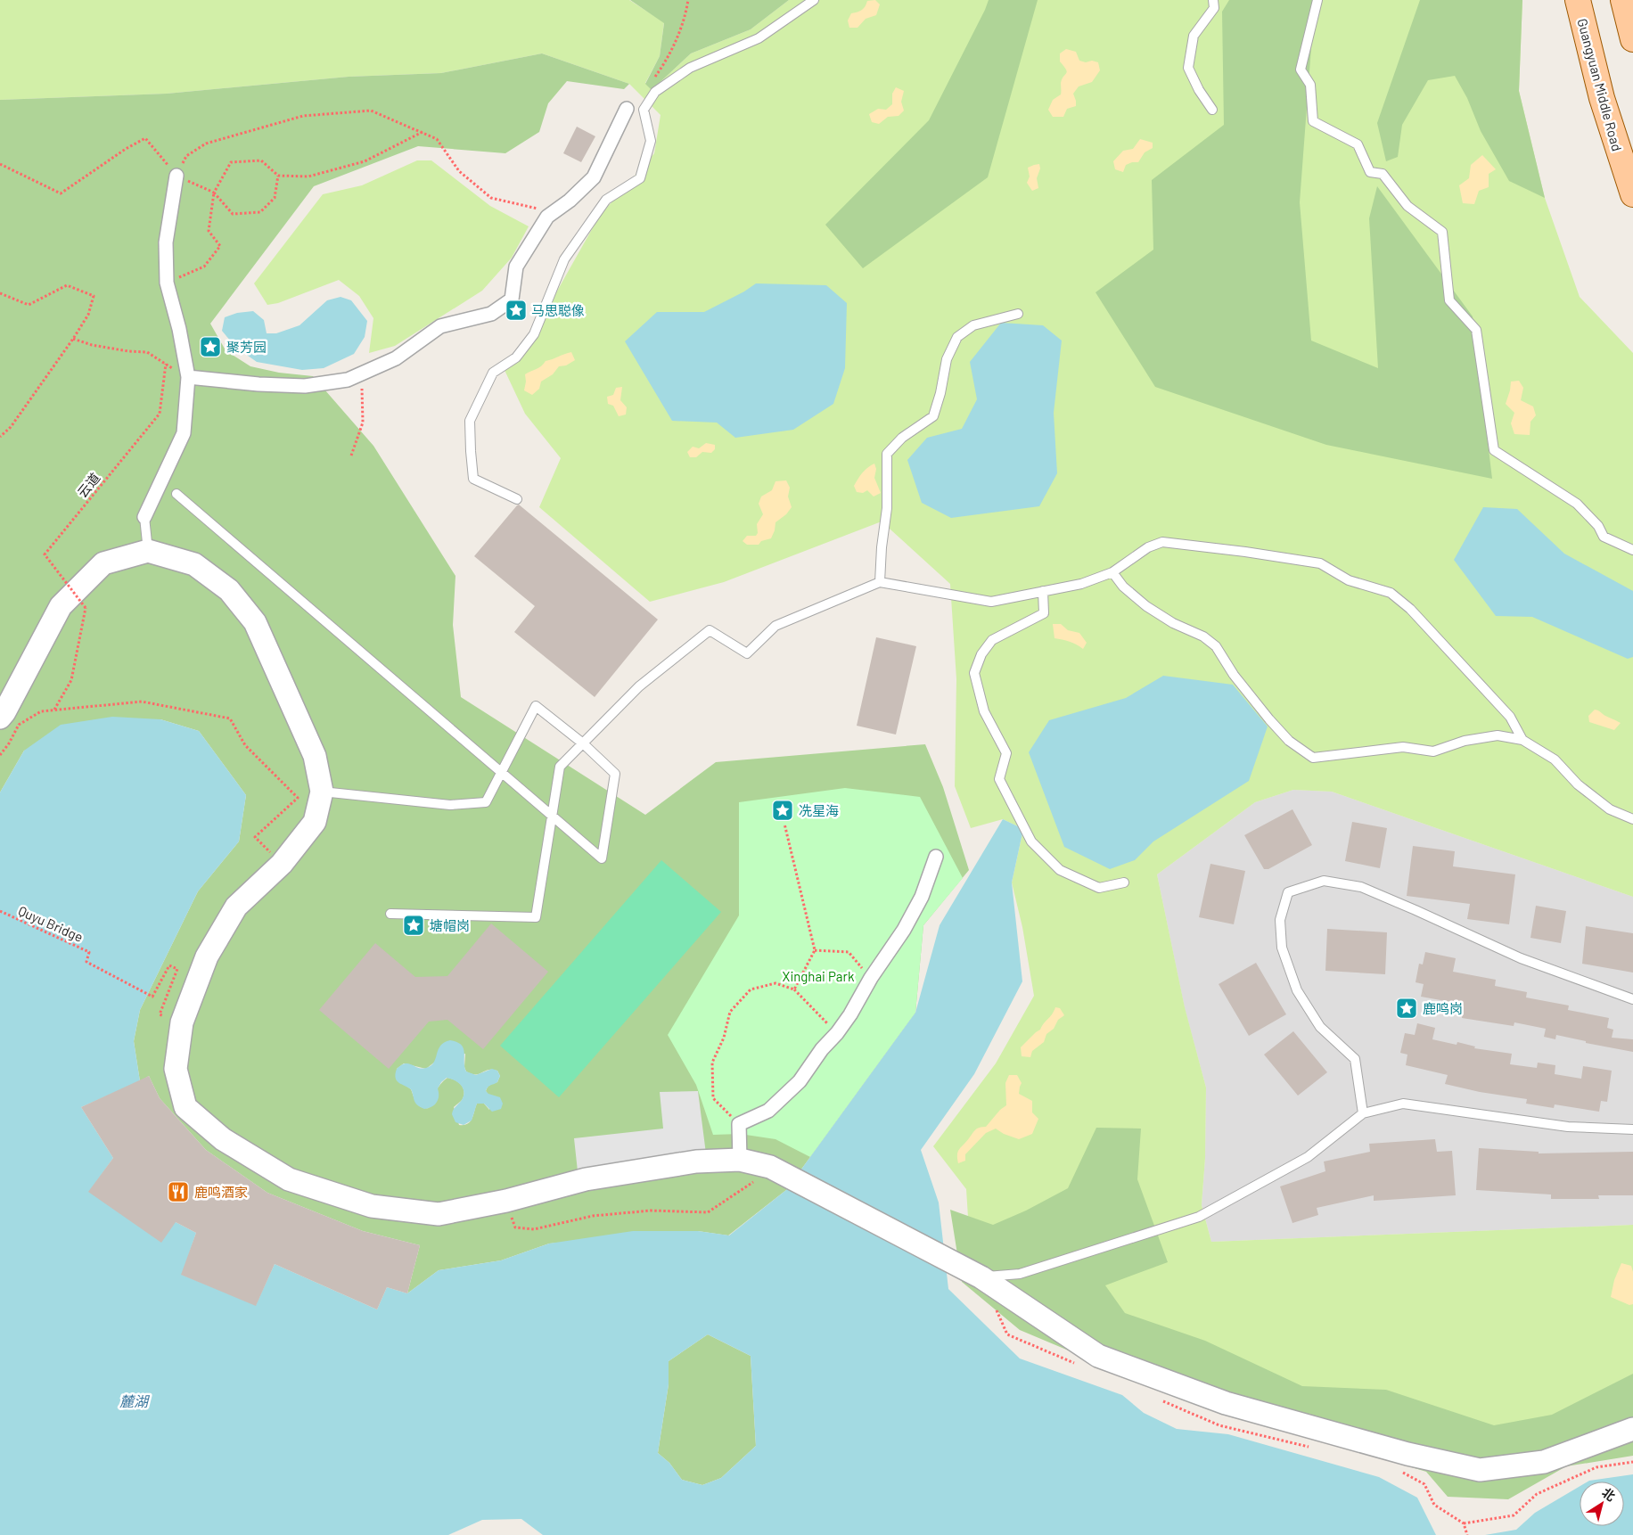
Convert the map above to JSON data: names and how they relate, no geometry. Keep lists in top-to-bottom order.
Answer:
{
  "streets": {
    "main road": ["Guangyuan Middle Road"],
    "path": ["云道", "Quyu Bridge"]
  },
  "water": ["麓湖"],
  "parks": ["Xinghai Park"],
  "places": {
    "place": [
      "马思聪像",
      "聚芳园",
      "冼星海",
      "塘帽岗",
      "鹿鸣岗"
    ],
    "restaurant": ["鹿鸣酒家"]
  },
  "north": "top right"
}
